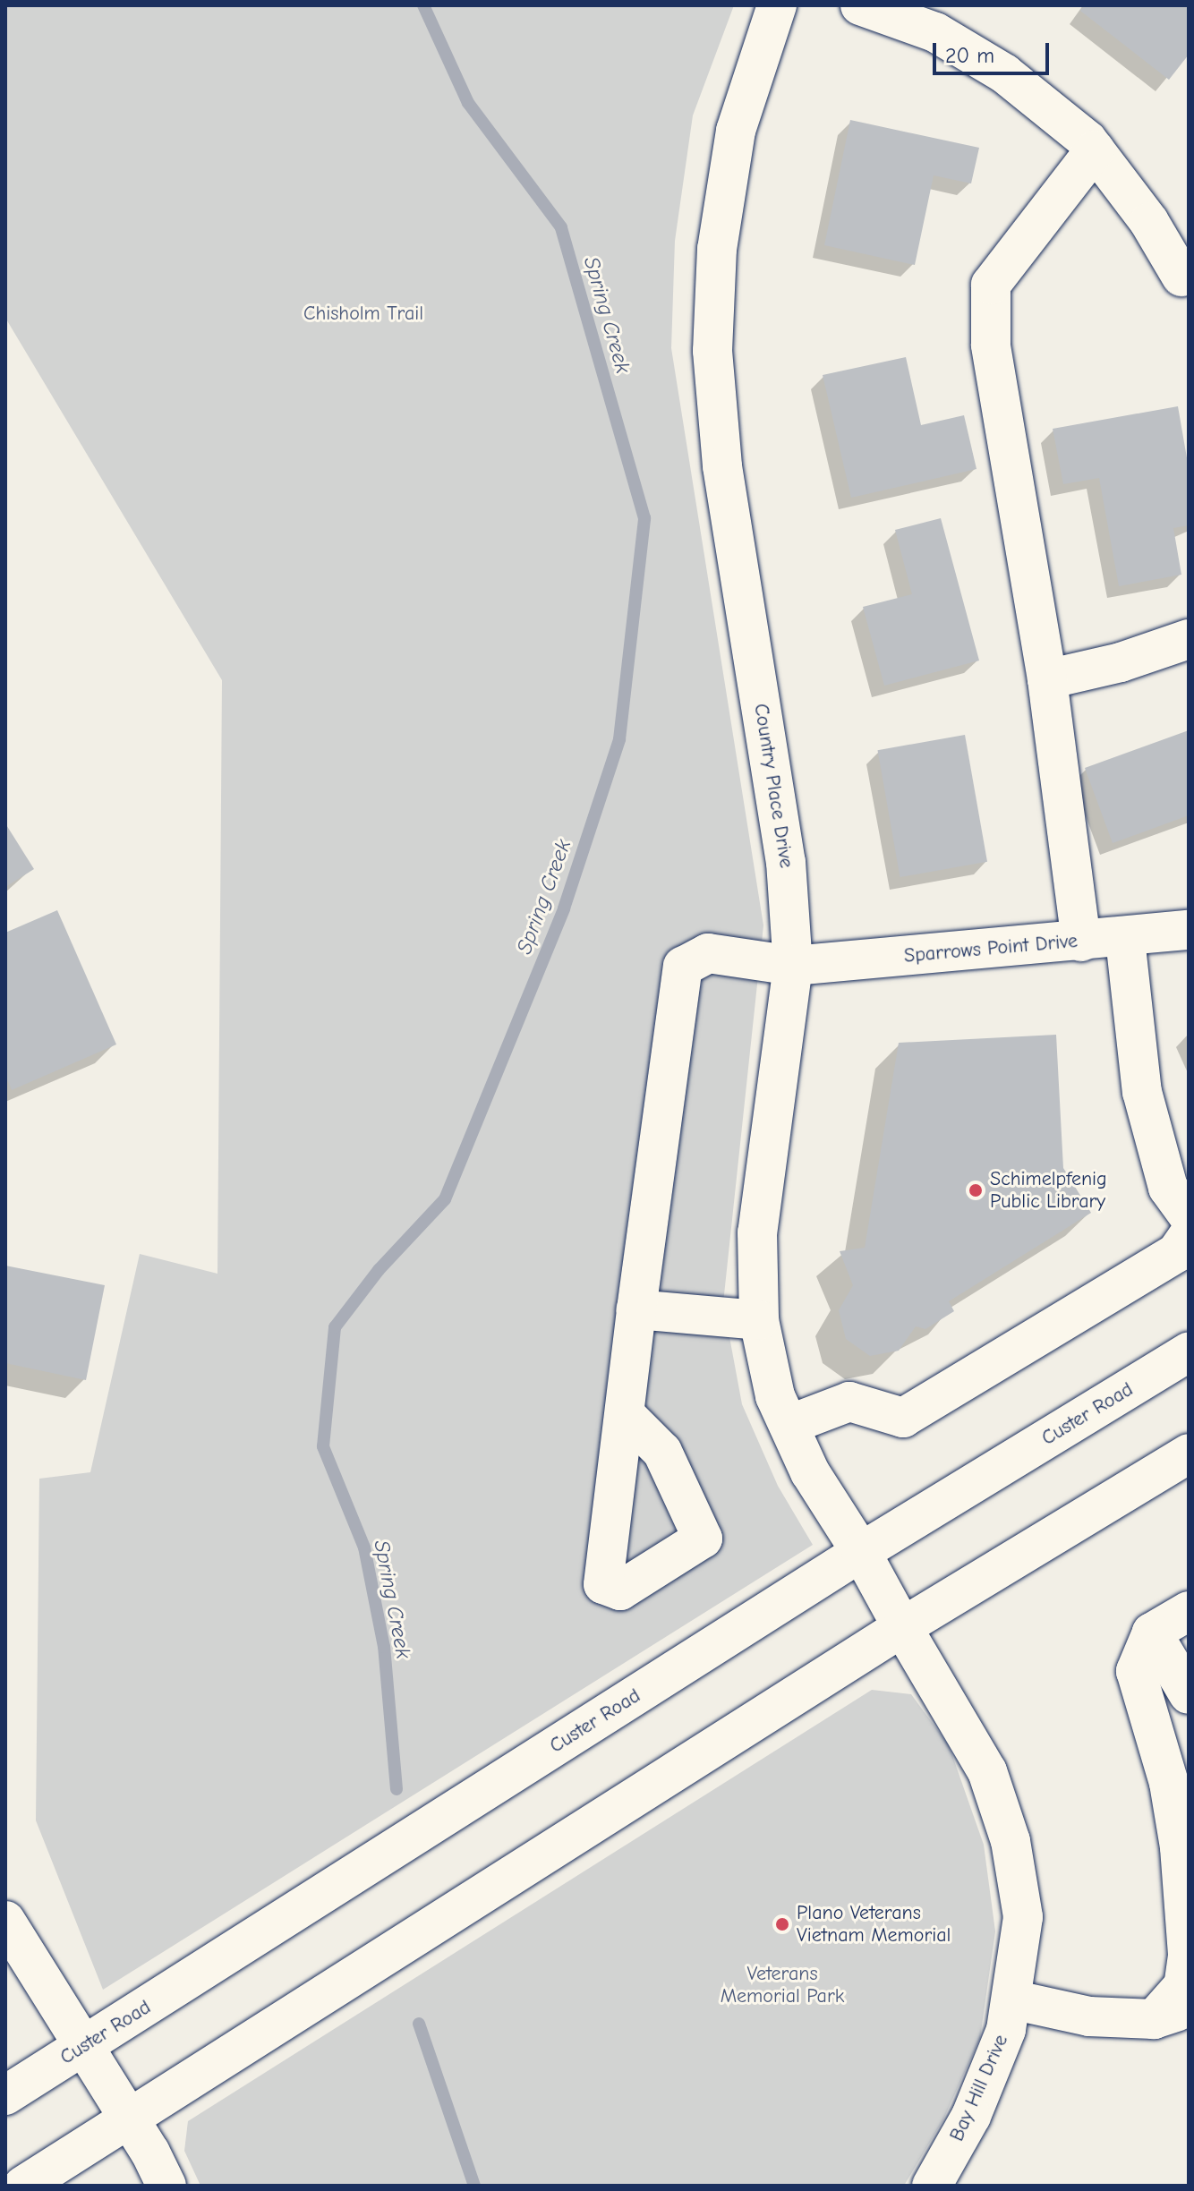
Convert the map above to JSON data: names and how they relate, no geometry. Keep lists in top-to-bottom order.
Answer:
{
  "streets": {
    "street": [
      "Country Place Drive",
      "Sparrows Point Drive",
      "Custer Road",
      "Bay Hill Drive"
    ]
  },
  "crossings": [
    ["Country Place Drive", "Sparrows Point Drive"],
    ["Country Place Drive", "Custer Road"],
    ["Country Place Drive", "Bay Hill Drive"]
  ],
  "water": ["Spring Creek"],
  "parks": ["Chisholm Trail", "Veterans Memorial Park"],
  "places": ["Schimelpfenig Public Library", "Plano Veterans Vietnam Memorial"],
  "scale_bar": "20 m"
}
